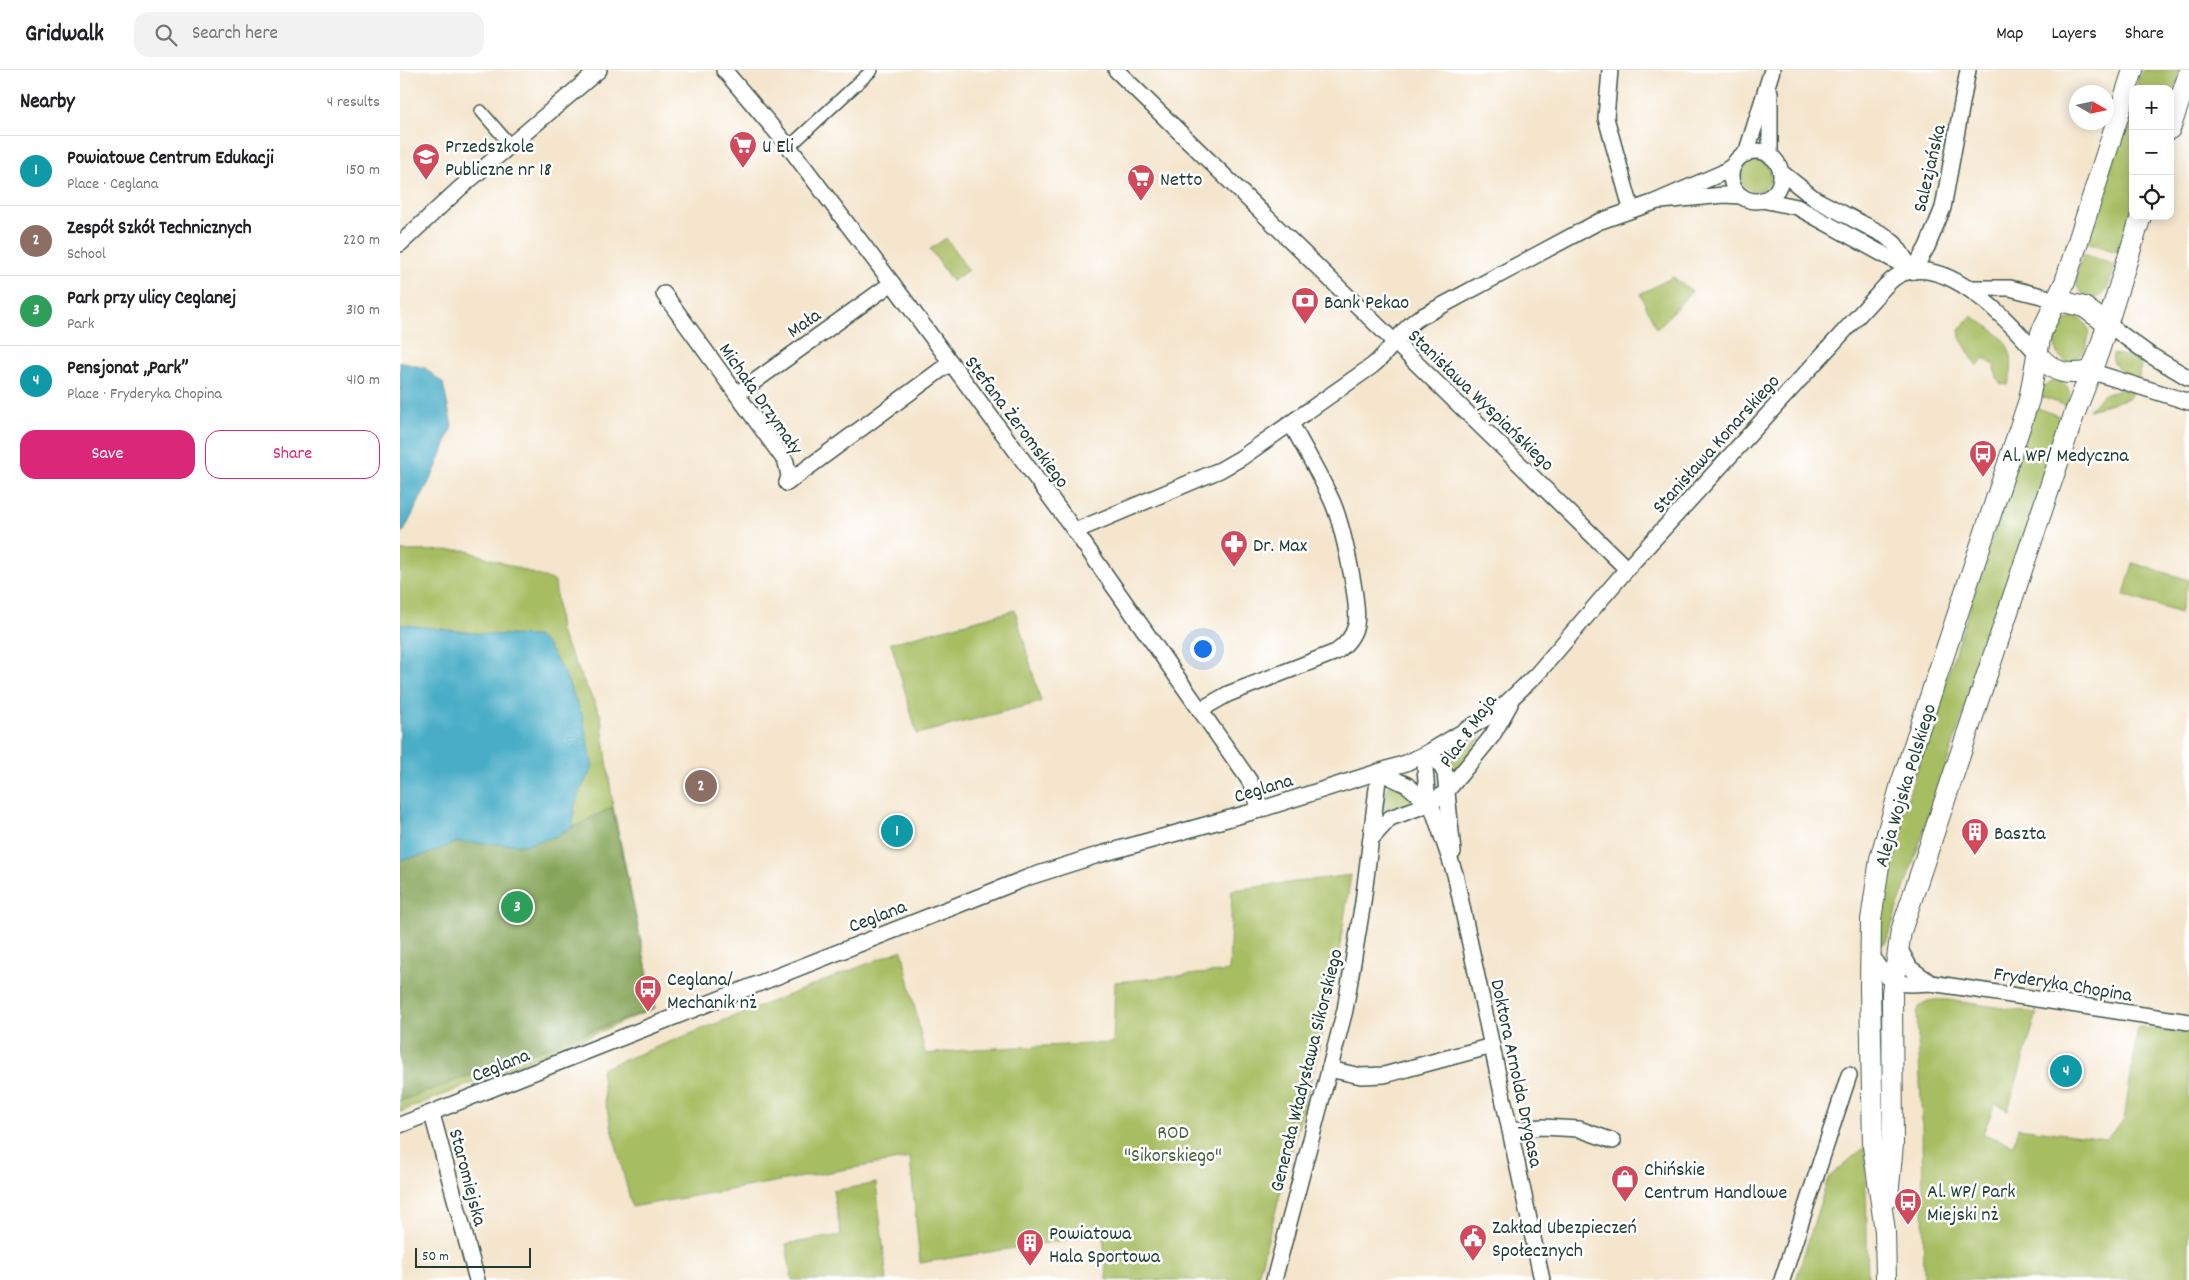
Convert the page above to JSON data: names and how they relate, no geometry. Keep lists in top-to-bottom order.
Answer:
{
  "streets": {
    "main road": ["Aleja Wojska Polskiego"],
    "street": [
      "Salezjańska",
      "Mała",
      "Michała Drzymały",
      "Stanisława Wyspiańskiego",
      "Stefana Żeromskiego",
      "Stanisława Konarskiego",
      "Plac 8 Maja",
      "Ceglana",
      "Fryderyka Chopina",
      "Generała Władysława Sikorskiego",
      "Doktora Arnolda Drygasa",
      "Staromiejska"
    ]
  },
  "crossings": [
    ["Salezjańska", "Stanisława Konarskiego"],
    ["Mała", "Michała Drzymały"],
    ["Mała", "Stefana Żeromskiego"],
    ["Michała Drzymały", "Stefana Żeromskiego"],
    ["Stanisława Wyspiańskiego", "Stanisława Konarskiego"],
    ["Stefana Żeromskiego", "Ceglana"],
    ["Stanisława Konarskiego", "Plac 8 Maja"],
    ["Plac 8 Maja", "Ceglana"],
    ["Plac 8 Maja", "Generała Władysława Sikorskiego"],
    ["Plac 8 Maja", "Doktora Arnolda Drygasa"],
    ["Aleja Wojska Polskiego", "Fryderyka Chopina"],
    ["Ceglana", "Staromiejska"]
  ],
  "parks": ["ROD \"Sikorskiego\""],
  "places": {
    "supermarket": ["U Eli", "Netto"],
    "school or university": ["Przedszkole Publiczne nr 18"],
    "bank": ["Bank Pekao"],
    "bus stop": ["Al. WP/ Medyczna", "Ceglana/ Mechanik nż", "Al. WP/ Park Miejski nż"],
    "pharmacy": ["Dr. Max"],
    "building": ["Baszta", "Powiatowa Hala Sportowa"],
    "shop": ["Chińskie Centrum Handlowe"],
    "public building": ["Zakład Ubezpieczeń Społecznych"]
  },
  "scale_bar": "50 m",
  "north": "right",
  "page": {
    "header": "Gridwalk",
    "search": "Search here",
    "nav": ["Map", "Layers", "Share"],
    "heading": ["Nearby", "4 results"],
    "map_buttons": ["+", "−"],
    "list": [
      {
        "mark": "1",
        "name": "Powiatowe Centrum Edukacji",
        "note": "Place · Ceglana",
        "value": "150 m"
      },
      {
        "mark": "2",
        "name": "Zespół Szkół Technicznych",
        "note": "School",
        "value": "220 m"
      },
      {
        "mark": "3",
        "name": "Park przy ulicy Ceglanej",
        "note": "Park",
        "value": "310 m"
      },
      {
        "mark": "4",
        "name": "Pensjonat „Park”",
        "note": "Place · Fryderyka Chopina",
        "value": "410 m"
      }
    ],
    "buttons": ["Save", "Share"],
    "pins": [
      "2",
      "1",
      "3",
      "4"
    ],
    "scale": "50 m"
  }
}
